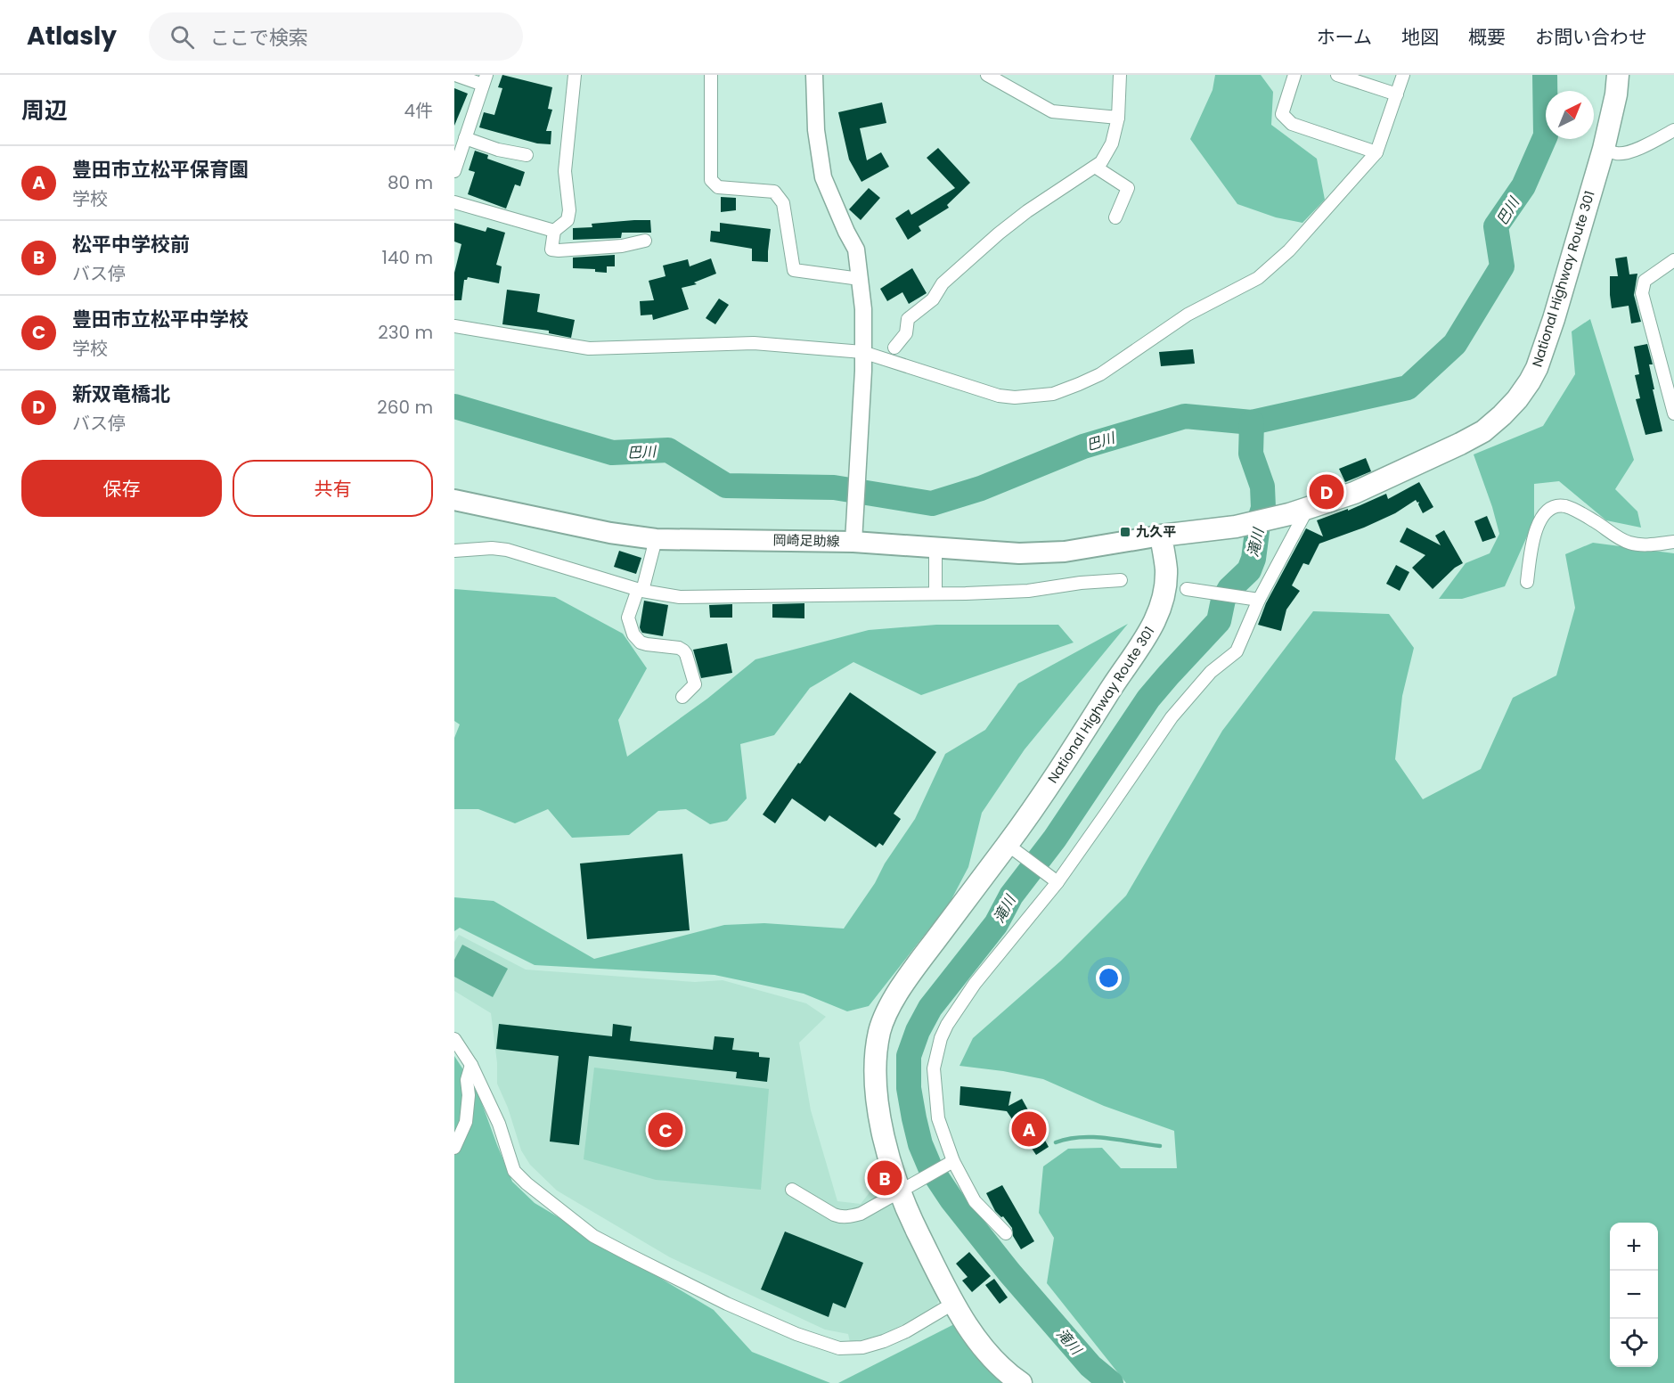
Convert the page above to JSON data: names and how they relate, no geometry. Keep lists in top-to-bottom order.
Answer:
{
  "streets": {
    "highway": ["National Highway Route 301"],
    "main road": ["岡崎足助線"]
  },
  "crossings": [
    ["National Highway Route 301", "岡崎足助線"]
  ],
  "water": ["巴川", "滝川"],
  "places": {
    "transit": ["九久平"]
  },
  "north": "top right",
  "page": {
    "header": "Atlasly",
    "search": "ここで検索",
    "nav": [
      "ホーム",
      "地図",
      "概要",
      "お問い合わせ"
    ],
    "heading": ["周辺", "4件"],
    "list": [
      {
        "mark": "A",
        "name": "豊田市立松平保育園",
        "note": "学校",
        "value": "80 m"
      },
      {
        "mark": "B",
        "name": "松平中学校前",
        "note": "バス停",
        "value": "140 m"
      },
      {
        "mark": "C",
        "name": "豊田市立松平中学校",
        "note": "学校",
        "value": "230 m"
      },
      {
        "mark": "D",
        "name": "新双竜橋北",
        "note": "バス停",
        "value": "260 m"
      }
    ],
    "buttons": ["保存", "共有"],
    "pins": [
      "D",
      "A",
      "C",
      "B"
    ],
    "map_buttons": ["+", "−"]
  }
}
